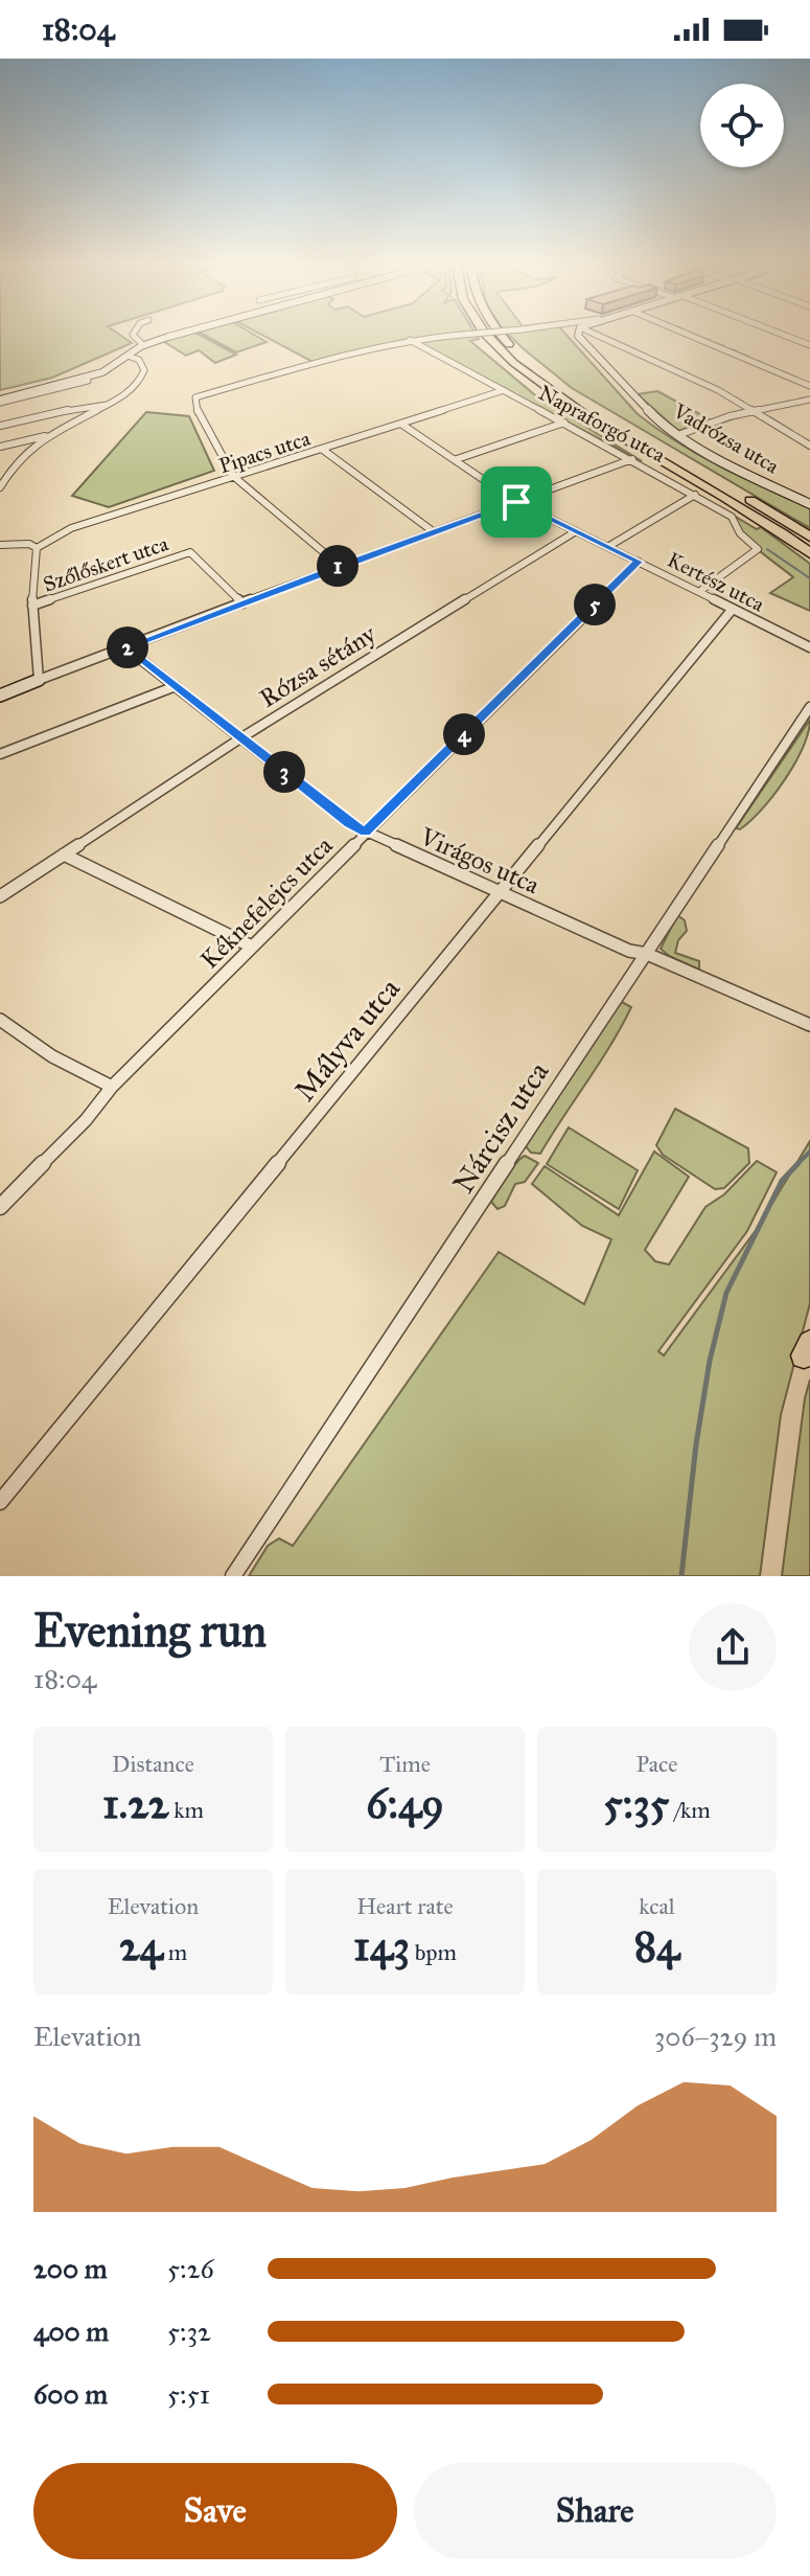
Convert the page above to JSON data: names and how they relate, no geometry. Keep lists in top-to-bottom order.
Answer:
{
  "streets": {
    "street": [
      "Napraforgó utca",
      "Vadrózsa utca",
      "Pipacs utca",
      "Szőlőskert utca",
      "Kertész utca",
      "Rózsa sétány",
      "Virágos utca",
      "Kéknefelejcs utca",
      "Mályva utca",
      "Nárcisz utca"
    ]
  },
  "crossings": [
    ["Napraforgó utca", "Pipacs utca"],
    ["Napraforgó utca", "Kertész utca"],
    ["Pipacs utca", "Kertész utca"],
    ["Kertész utca", "Rózsa sétány"],
    ["Kertész utca", "Kéknefelejcs utca"],
    ["Kertész utca", "Mályva utca"],
    ["Rózsa sétány", "Virágos utca"],
    ["Virágos utca", "Kéknefelejcs utca"],
    ["Virágos utca", "Mályva utca"],
    ["Virágos utca", "Nárcisz utca"]
  ],
  "page": {
    "status": "18:04",
    "pins": [
      "1",
      "5",
      "2",
      "4",
      "3"
    ],
    "heading": ["Evening run", "18:04"],
    "stats": [
      ["Distance", "1.22 km"],
      ["Time", "6:49"],
      ["Pace", "5:35 /km"],
      ["Elevation", "24 m"],
      ["Heart rate", "143 bpm"],
      ["kcal", "84"]
    ],
    "chart": ["Elevation", "306–329 m"],
    "list": [
      {
        "name": "200 m",
        "note": "5:26"
      },
      {
        "name": "400 m",
        "note": "5:32"
      },
      {
        "name": "600 m",
        "note": "5:51"
      }
    ],
    "buttons": ["Save", "Share"]
  }
}
